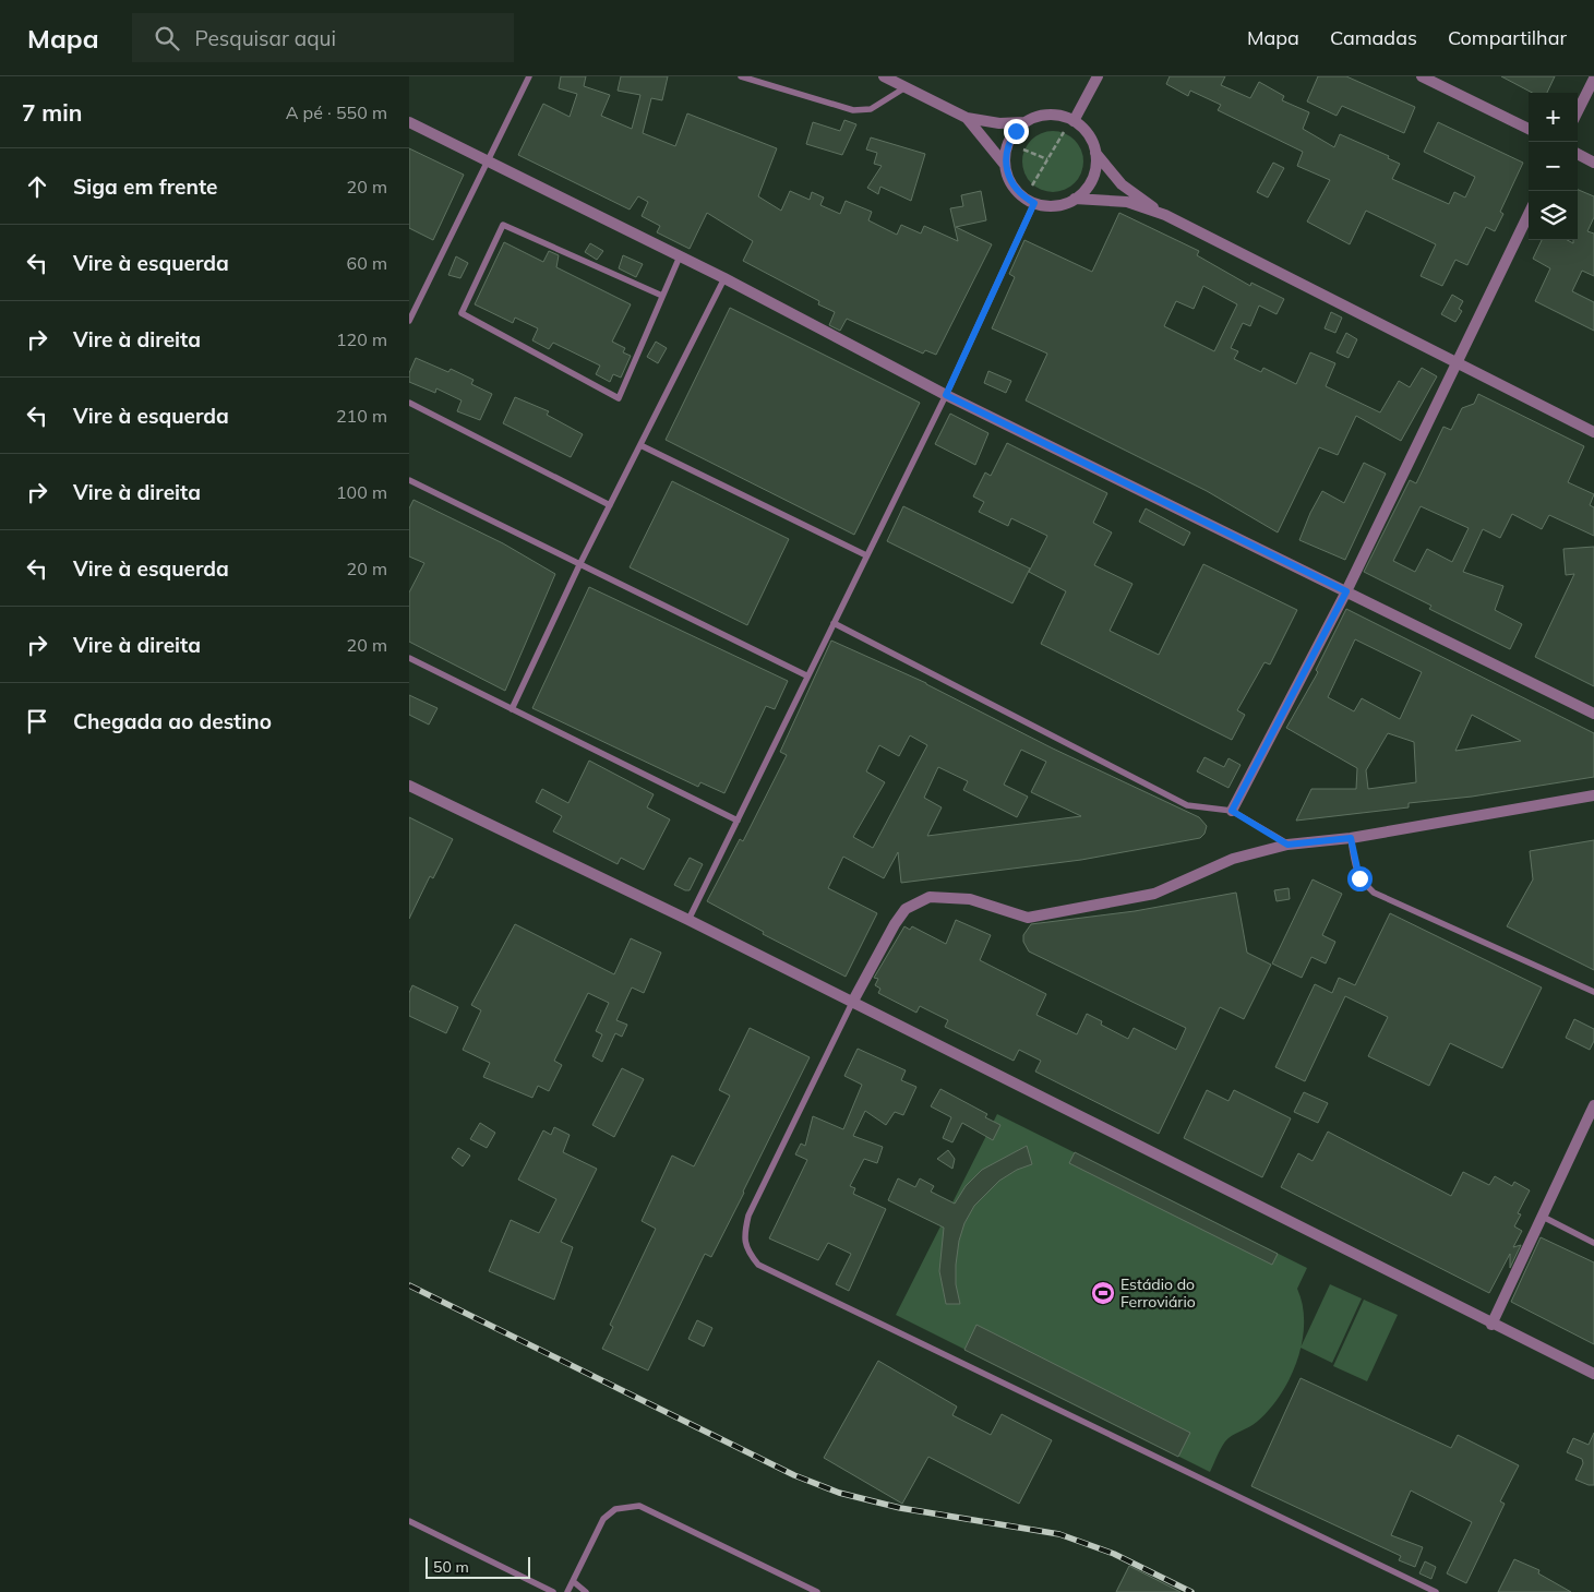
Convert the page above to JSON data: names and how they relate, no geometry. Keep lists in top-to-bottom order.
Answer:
{
  "places": {
    "sports": ["Estádio do Ferroviário"]
  },
  "scale_bar": "50 m",
  "page": {
    "header": "Mapa",
    "search": "Pesquisar aqui",
    "nav": ["Mapa", "Camadas", "Compartilhar"],
    "heading": ["7 min", "A pé · 550 m"],
    "map_buttons": ["+", "−"],
    "list": [
      ["Siga em frente", "20 m"],
      ["Vire à esquerda", "60 m"],
      ["Vire à direita", "120 m"],
      ["Vire à esquerda", "210 m"],
      ["Vire à direita", "100 m"],
      ["Vire à esquerda", "20 m"],
      ["Vire à direita", "20 m"],
      "Chegada ao destino"
    ],
    "scale": "50 m"
  }
}
